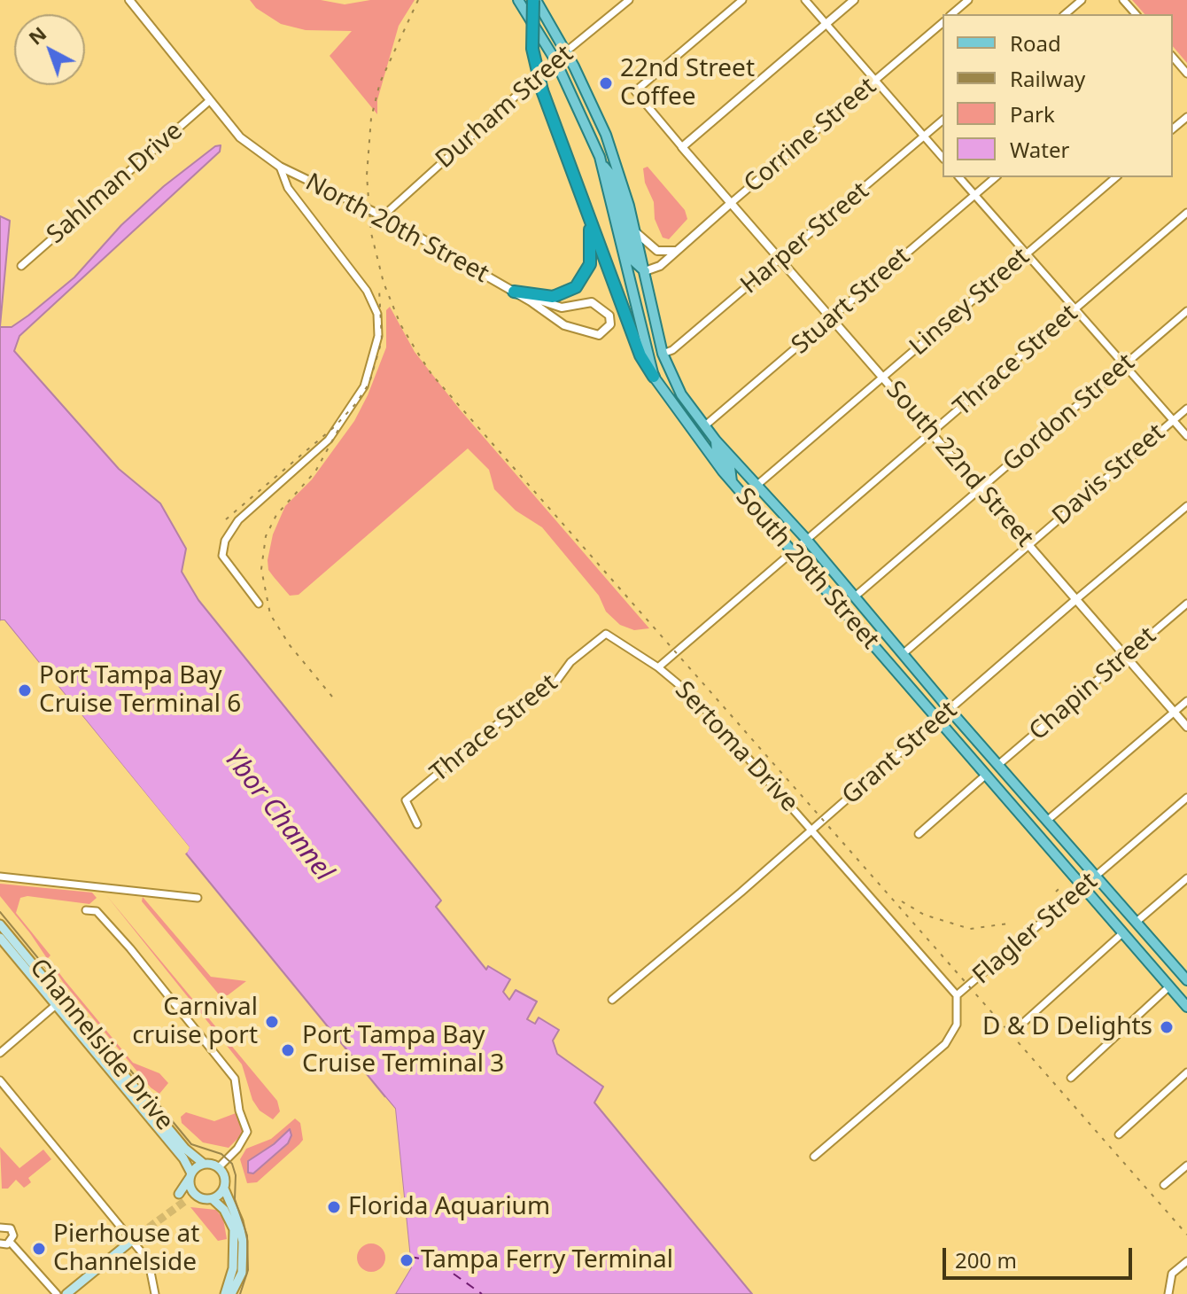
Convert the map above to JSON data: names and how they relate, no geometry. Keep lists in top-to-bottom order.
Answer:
{
  "streets": {
    "main road": ["South 20th Street", "Channelside Drive"],
    "street": [
      "Durham Street",
      "Corrine Street",
      "Sahlman Drive",
      "North 20th Street",
      "Harper Street",
      "Stuart Street",
      "Linsey Street",
      "Thrace Street",
      "Gordon Street",
      "South 22nd Street",
      "Davis Street",
      "Chapin Street",
      "Sertoma Drive",
      "Grant Street",
      "Flagler Street"
    ]
  },
  "crossings": [
    ["Durham Street", "North 20th Street"],
    ["Durham Street", "South 20th Street"],
    ["Corrine Street", "South 22nd Street"],
    ["Corrine Street", "South 20th Street"],
    ["Sahlman Drive", "North 20th Street"],
    ["Harper Street", "South 22nd Street"],
    ["Harper Street", "South 20th Street"],
    ["Stuart Street", "South 22nd Street"],
    ["Stuart Street", "South 20th Street"],
    ["Linsey Street", "South 22nd Street"],
    ["Linsey Street", "South 20th Street"],
    ["Thrace Street", "South 22nd Street"],
    ["Thrace Street", "South 20th Street"],
    ["Thrace Street", "Sertoma Drive"],
    ["Gordon Street", "South 22nd Street"],
    ["Gordon Street", "South 20th Street"],
    ["South 22nd Street", "Davis Street"],
    ["South 22nd Street", "Chapin Street"],
    ["South 22nd Street", "Grant Street"],
    ["Davis Street", "South 20th Street"],
    ["South 20th Street", "Chapin Street"],
    ["South 20th Street", "Grant Street"],
    ["South 20th Street", "Flagler Street"],
    ["Sertoma Drive", "Grant Street"],
    ["Sertoma Drive", "Flagler Street"]
  ],
  "water": ["Ybor Channel"],
  "places": [
    "22nd Street Coffee",
    "Port Tampa Bay Cruise Terminal 6",
    "Carnival cruise port",
    "D & D Delights",
    "Port Tampa Bay Cruise Terminal 3",
    "Florida Aquarium",
    "Pierhouse at Channelside",
    "Tampa Ferry Terminal"
  ],
  "legend": [
    "Road",
    "Railway",
    "Park",
    "Water"
  ],
  "scale_bar": "200 m",
  "north": "top left"
}
